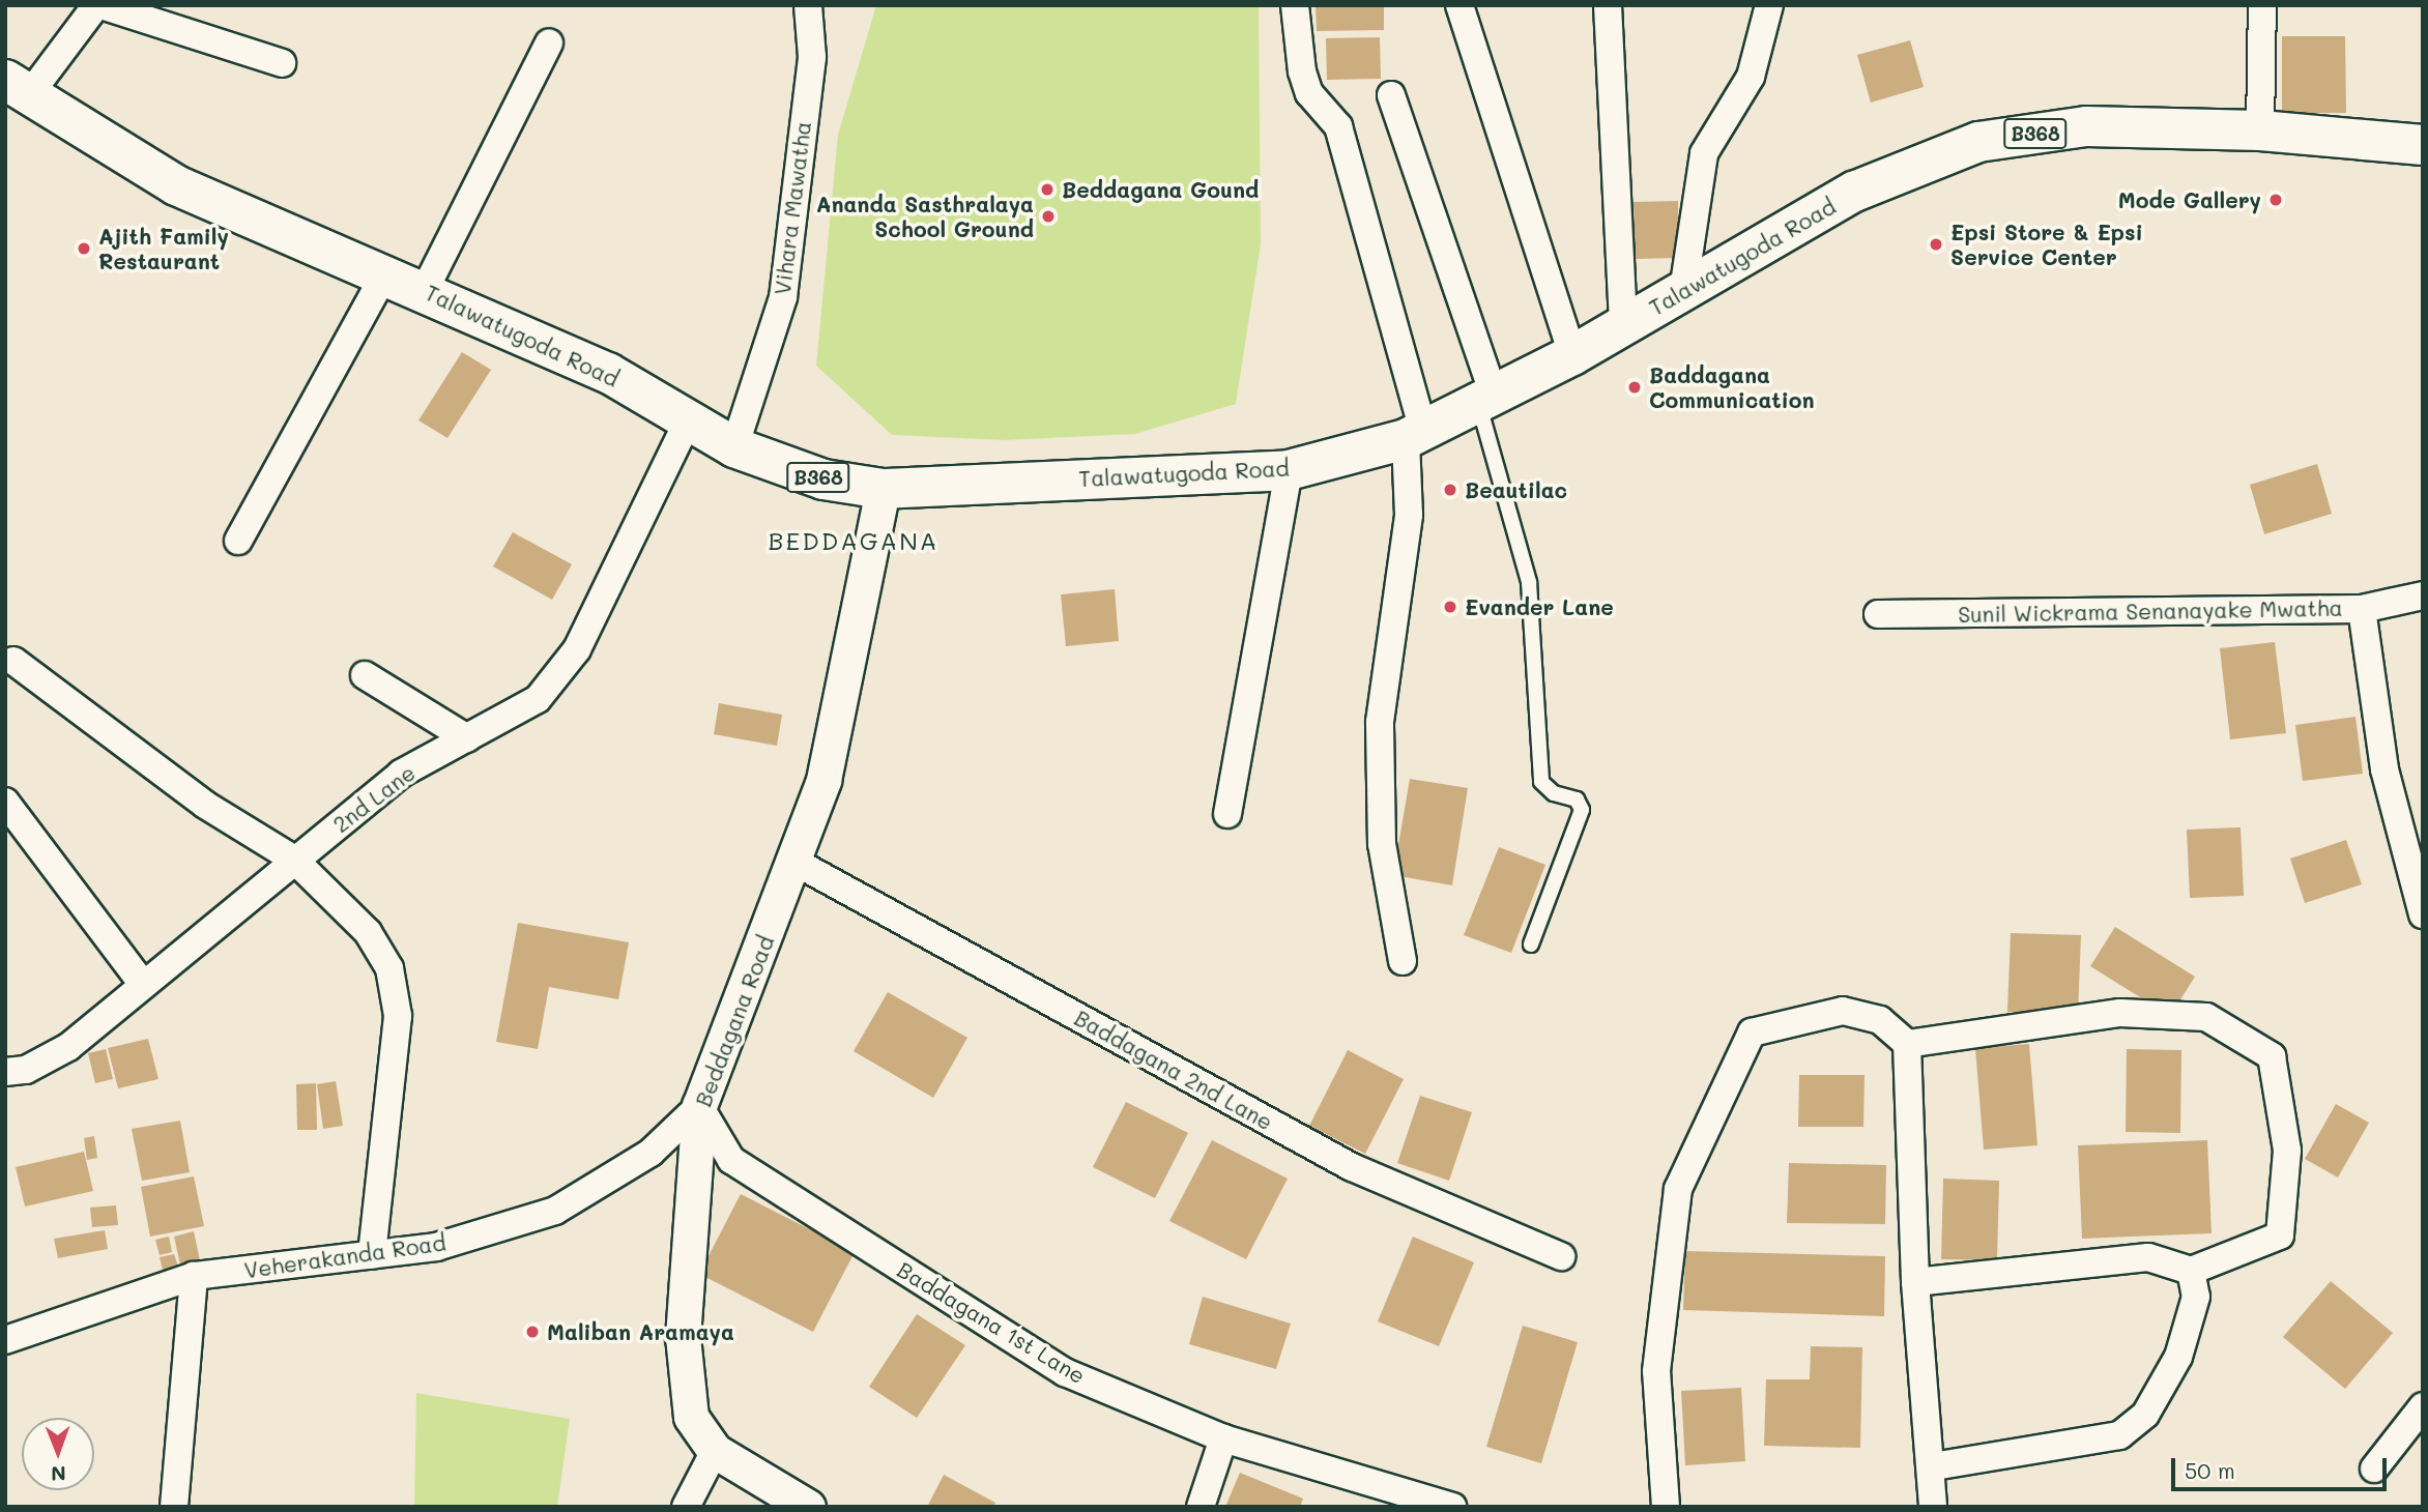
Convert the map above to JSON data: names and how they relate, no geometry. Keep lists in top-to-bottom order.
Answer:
{
  "streets": {
    "main road": ["B368", "Talawatugoda Road"],
    "street": [
      "Vihara Mawatha",
      "Sunil Wickrama Senanayake Mwatha",
      "2nd Lane",
      "Beddagana Road",
      "Baddagana 2nd Lane",
      "Veherakanda Road",
      "Baddagana 1st Lane"
    ]
  },
  "crossings": [
    ["Vihara Mawatha", "Talawatugoda Road"],
    ["Talawatugoda Road", "2nd Lane"],
    ["Talawatugoda Road", "Beddagana Road"],
    ["Beddagana Road", "Baddagana 2nd Lane"],
    ["Beddagana Road", "Veherakanda Road"],
    ["Beddagana Road", "Baddagana 1st Lane"],
    ["Veherakanda Road", "Baddagana 1st Lane"]
  ],
  "districts": ["BEDDAGANA"],
  "places": [
    "Beddagana Gound",
    "Mode Gallery",
    "Ananda Sasthralaya School Ground",
    "Epsi Store & Epsi Service Center",
    "Ajith Family Restaurant",
    "Baddagana Communication",
    "Beautilac",
    "Evander Lane",
    "Maliban Aramaya"
  ],
  "scale_bar": "50 m",
  "north": "bottom"
}
